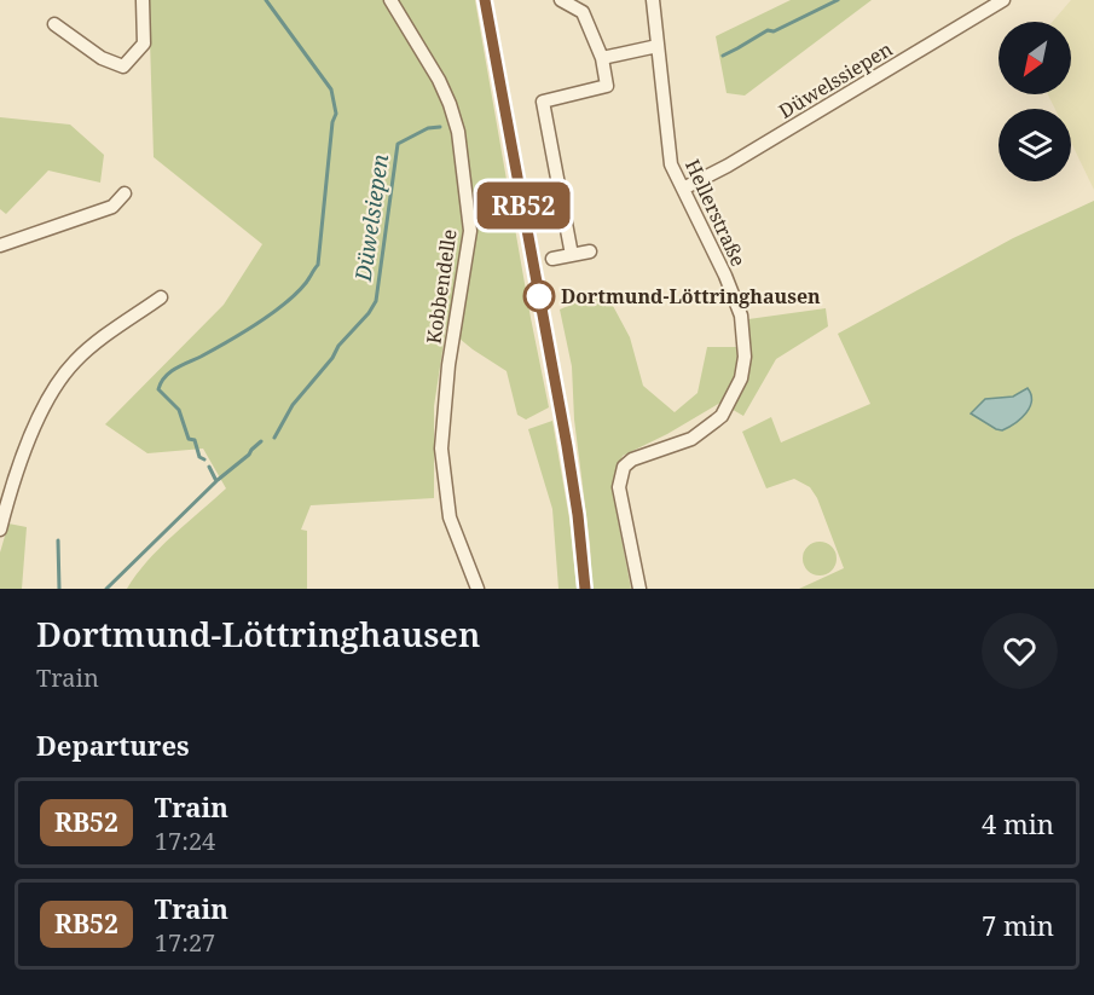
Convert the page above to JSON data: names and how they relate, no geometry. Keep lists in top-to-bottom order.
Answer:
{
  "streets": {
    "street": ["Düwelssiepen", "Hellerstraße", "Kobbendelle"]
  },
  "crossings": [
    ["Düwelssiepen", "Hellerstraße"]
  ],
  "water": ["Düwelsiepen"],
  "places": ["Dortmund-Löttringhausen"],
  "north": "bottom left",
  "page": {
    "on_map": "RB52",
    "heading": [
      ["Dortmund-Löttringhausen", "Train"],
      "Departures"
    ],
    "list": [
      {
        "mark": "RB52",
        "name": "Train",
        "note": "17:24",
        "value": "4 min"
      },
      {
        "mark": "RB52",
        "name": "Train",
        "note": "17:27",
        "value": "7 min"
      }
    ]
  }
}
